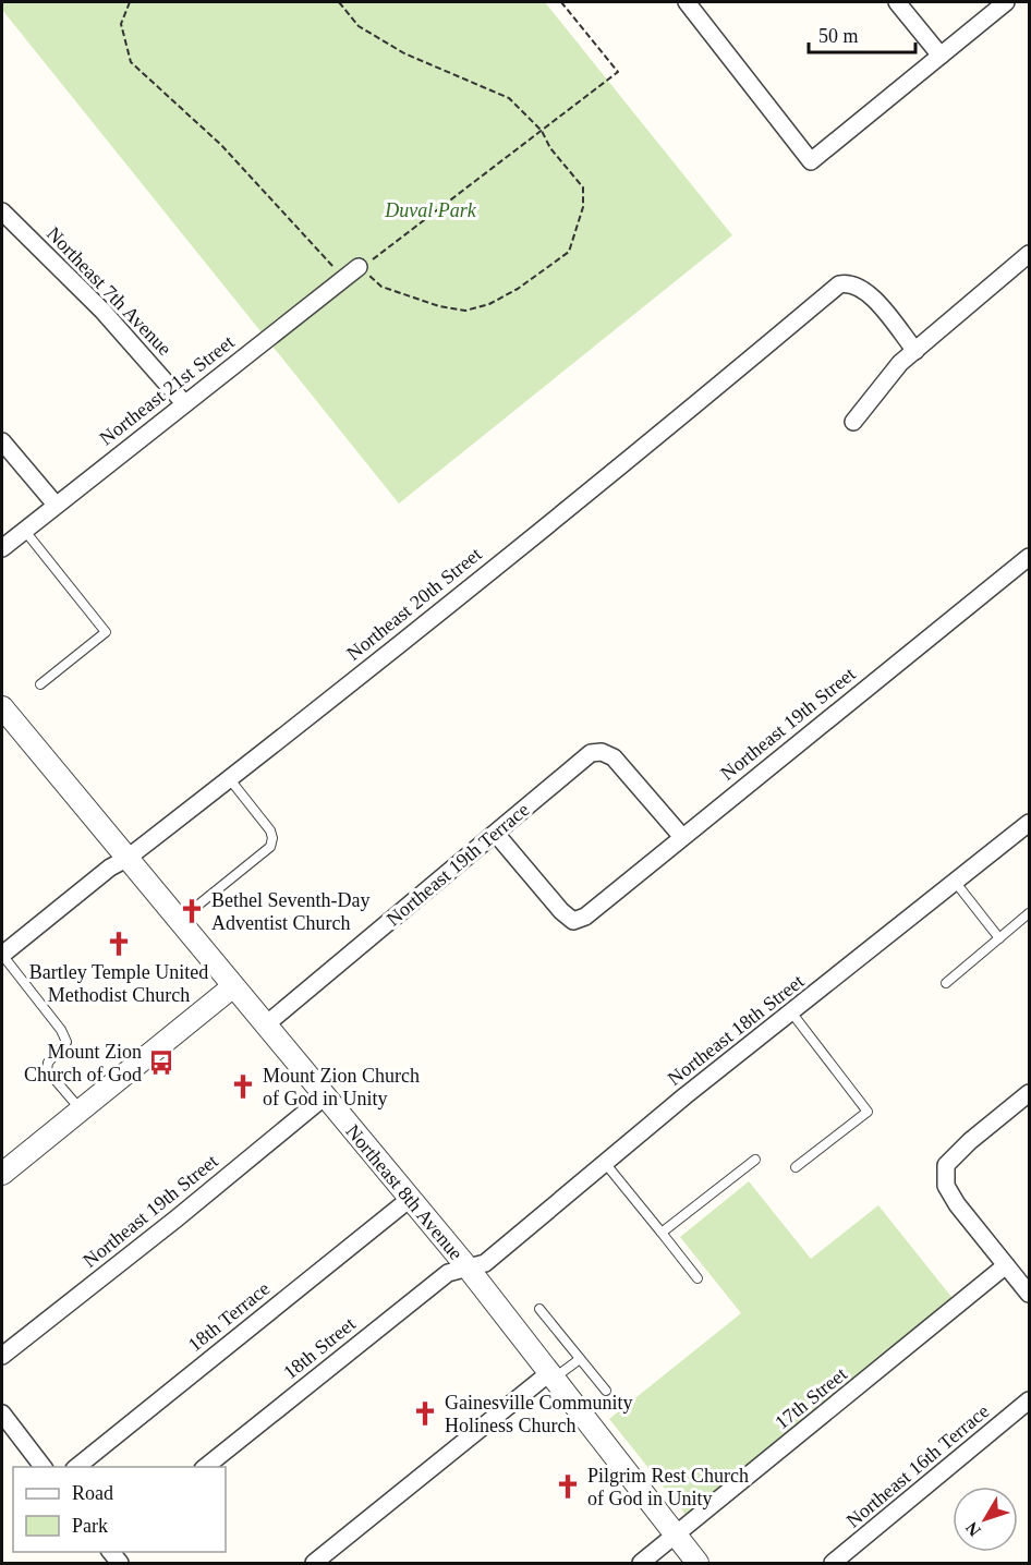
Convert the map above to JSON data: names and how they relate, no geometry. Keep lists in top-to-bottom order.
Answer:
{
  "streets": {
    "street": [
      "Northeast 7th Avenue",
      "Northeast 21st Street",
      "Northeast 20th Street",
      "Northeast 19th Street",
      "Northeast 19th Terrace",
      "Northeast 18th Street",
      "Northeast 8th Avenue",
      "18th Terrace",
      "18th Street",
      "17th Street",
      "Northeast 16th Terrace"
    ]
  },
  "crossings": [
    ["Northeast 7th Avenue", "Northeast 21st Street"],
    ["Northeast 20th Street", "Northeast 8th Avenue"],
    ["Northeast 19th Street", "Northeast 19th Terrace"],
    ["Northeast 19th Street", "Northeast 8th Avenue"],
    ["Northeast 19th Terrace", "Northeast 8th Avenue"],
    ["Northeast 18th Street", "Northeast 8th Avenue"],
    ["Northeast 18th Street", "18th Street"],
    ["Northeast 8th Avenue", "18th Terrace"],
    ["Northeast 8th Avenue", "18th Street"],
    ["Northeast 8th Avenue", "17th Street"]
  ],
  "parks": ["Duval Park"],
  "places": {
    "church": [
      "Bethel Seventh-Day Adventist Church",
      "Bartley Temple United Methodist Church",
      "Mount Zion Church of God in Unity",
      "Gainesville Community Holiness Church",
      "Pilgrim Rest Church of God in Unity"
    ],
    "bus stop": ["Mount Zion Church of God"]
  },
  "legend": ["Road", "Park"],
  "scale_bar": "50 m",
  "north": "bottom left"
}
